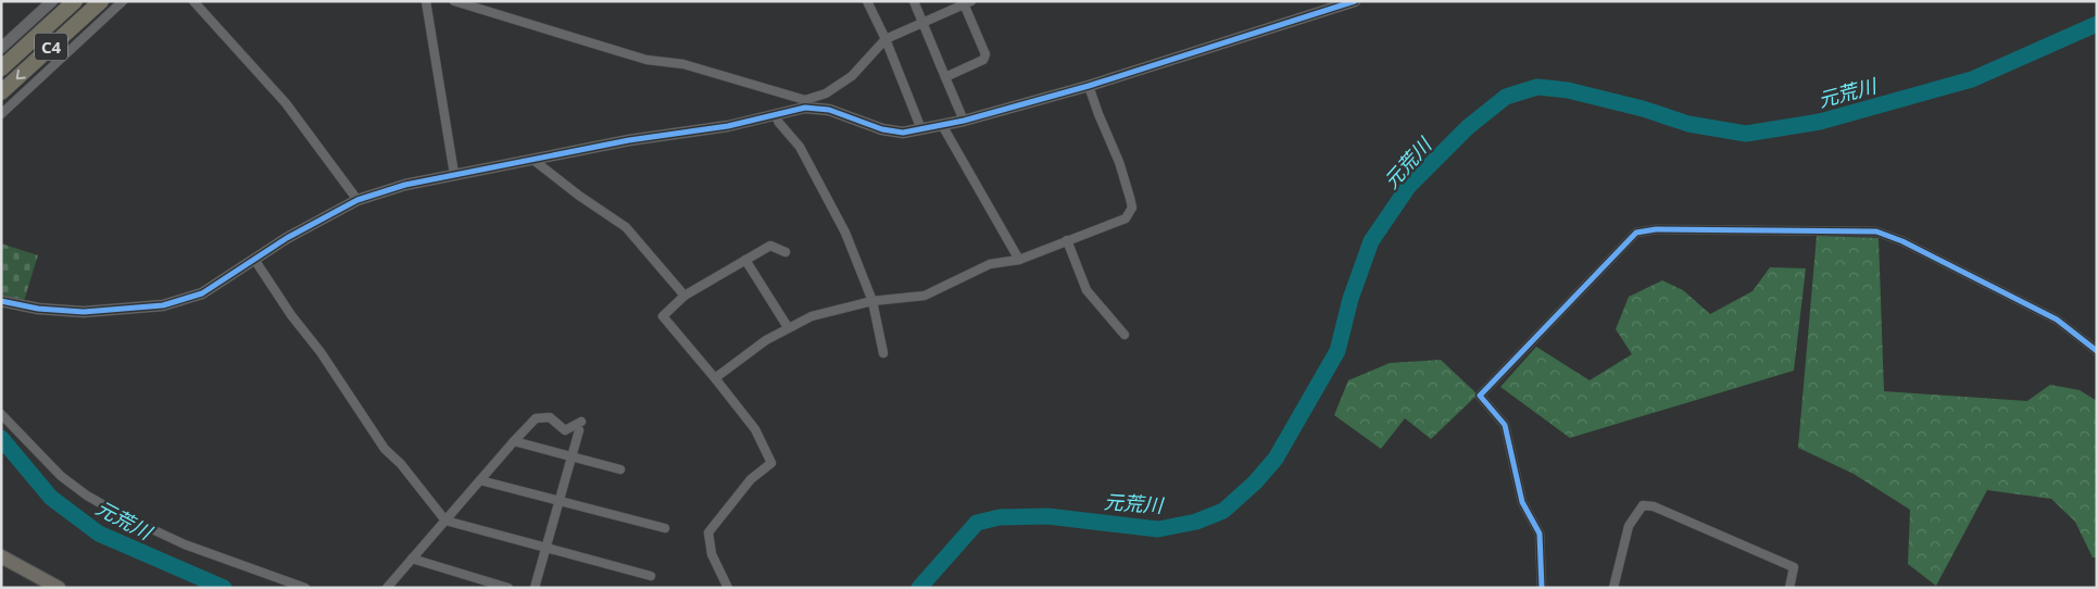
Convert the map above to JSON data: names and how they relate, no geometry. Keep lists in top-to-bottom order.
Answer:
{
  "streets": {
    "highway": ["C4"]
  },
  "water": ["元荒川"]
}
